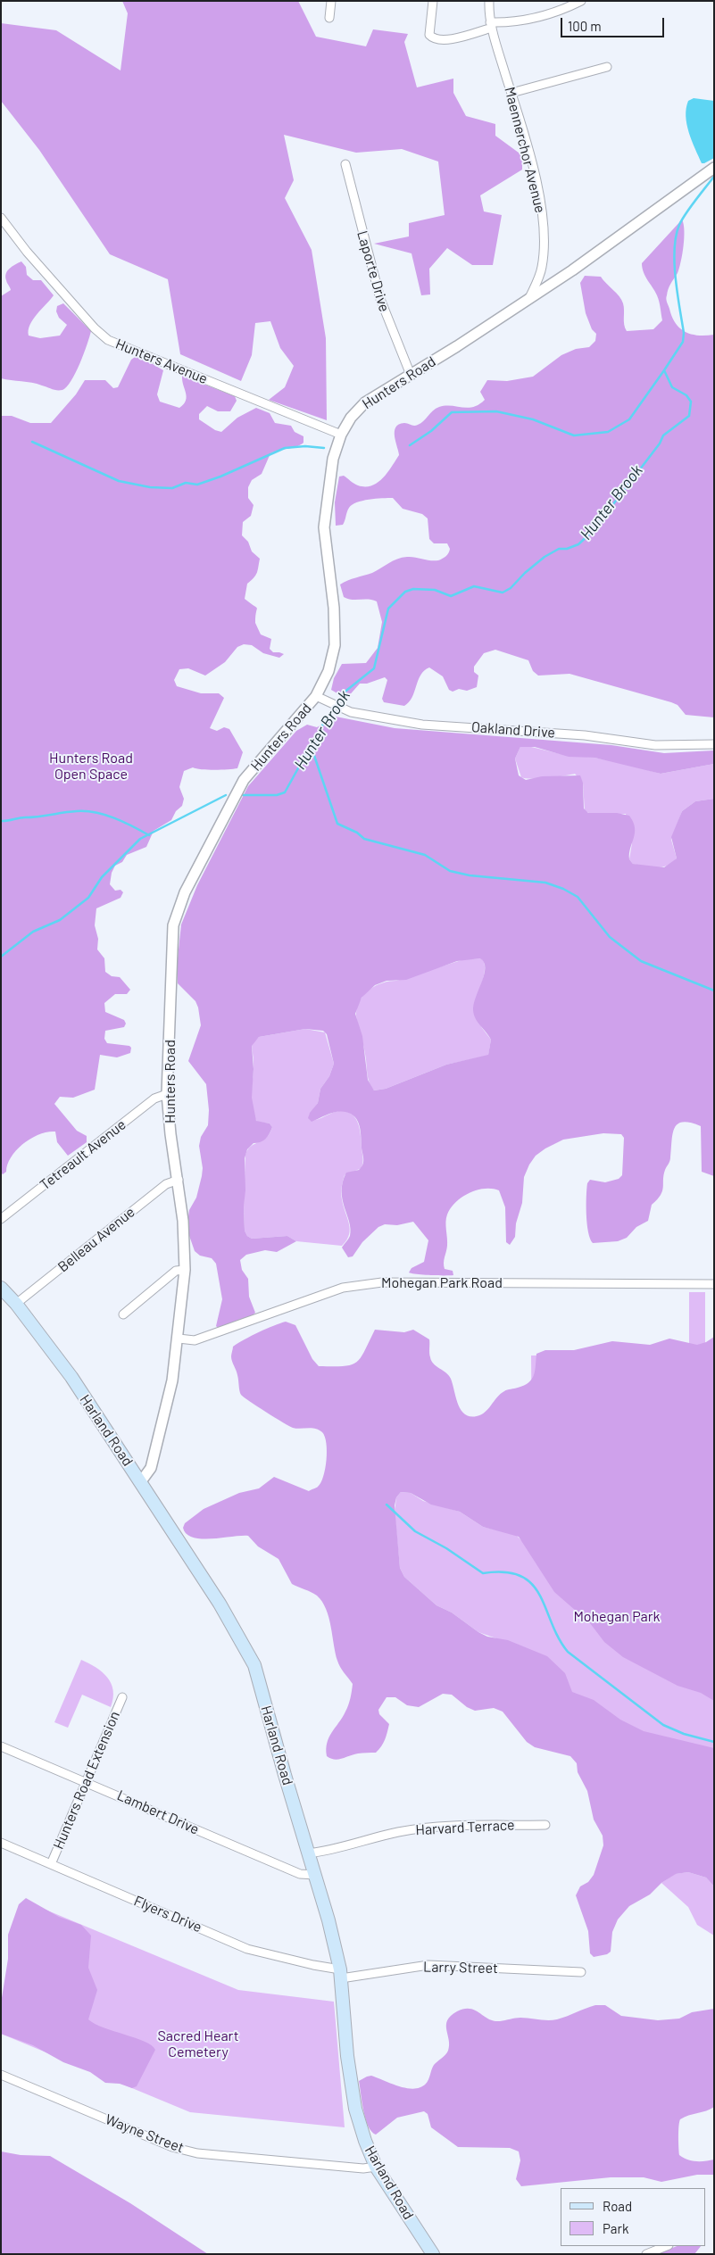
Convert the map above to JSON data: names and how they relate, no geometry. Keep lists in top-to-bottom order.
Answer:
{
  "streets": {
    "main road": ["Harland Road"],
    "street": [
      "Maennerchor Avenue",
      "Laporte Drive",
      "Hunters Avenue",
      "Hunters Road",
      "Oakland Drive",
      "Tetreault Avenue",
      "Belleau Avenue",
      "Mohegan Park Road",
      "Hunters Road Extension",
      "Lambert Drive",
      "Harvard Terrace",
      "Flyers Drive",
      "Larry Street",
      "Wayne Street"
    ]
  },
  "crossings": [
    ["Maennerchor Avenue", "Hunters Road"],
    ["Laporte Drive", "Hunters Road"],
    ["Hunters Avenue", "Hunters Road"],
    ["Hunters Road", "Oakland Drive"],
    ["Hunters Road", "Tetreault Avenue"],
    ["Hunters Road", "Belleau Avenue"],
    ["Hunters Road", "Mohegan Park Road"],
    ["Hunters Road", "Harland Road"],
    ["Belleau Avenue", "Harland Road"],
    ["Harland Road", "Lambert Drive"],
    ["Harland Road", "Harvard Terrace"],
    ["Harland Road", "Flyers Drive"],
    ["Harland Road", "Larry Street"],
    ["Harland Road", "Wayne Street"],
    ["Hunters Road Extension", "Lambert Drive"],
    ["Hunters Road Extension", "Flyers Drive"],
    ["Flyers Drive", "Larry Street"]
  ],
  "water": ["Hunter Brook"],
  "parks": ["Hunters Road Open Space", "Mohegan Park", "Sacred Heart Cemetery"],
  "legend": ["Road", "Park"],
  "scale_bar": "100 m"
}
